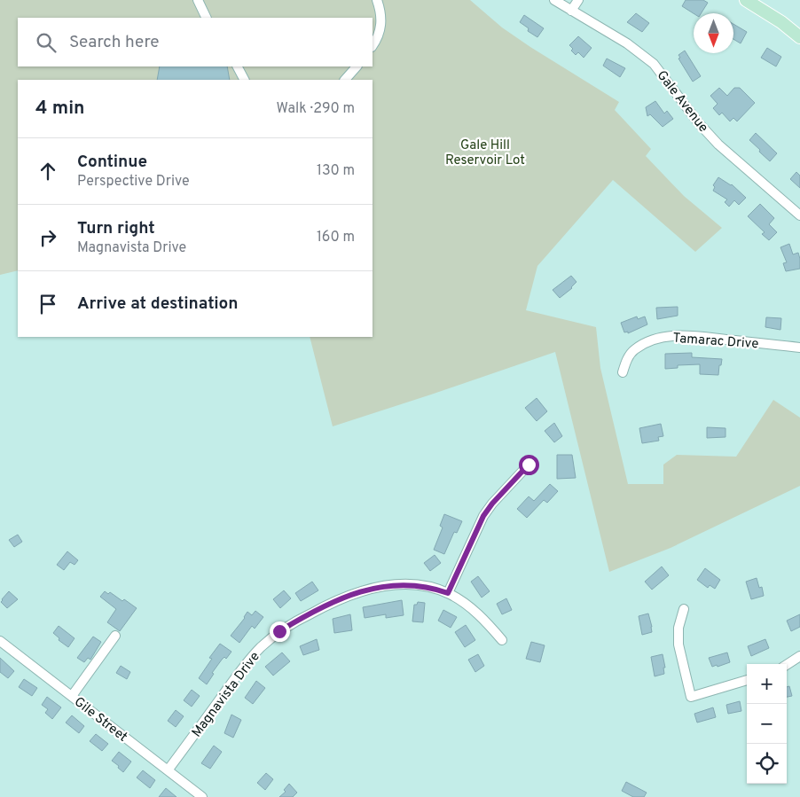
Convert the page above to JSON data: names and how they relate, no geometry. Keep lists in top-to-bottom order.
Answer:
{
  "streets": {
    "street": [
      "Gale Avenue",
      "Tamarac Drive",
      "Magnavista Drive",
      "Gile Street"
    ]
  },
  "crossings": [
    ["Magnavista Drive", "Gile Street"]
  ],
  "parks": ["Gale Hill Reservoir Lot"],
  "north": "bottom",
  "page": {
    "search": "Search here",
    "heading": ["4 min", "Walk · 290 m"],
    "list": [
      ["Continue", "Perspective Drive", "130 m"],
      ["Turn right", "Magnavista Drive", "160 m"],
      "Arrive at destination"
    ],
    "map_buttons": ["+", "−"]
  }
}
